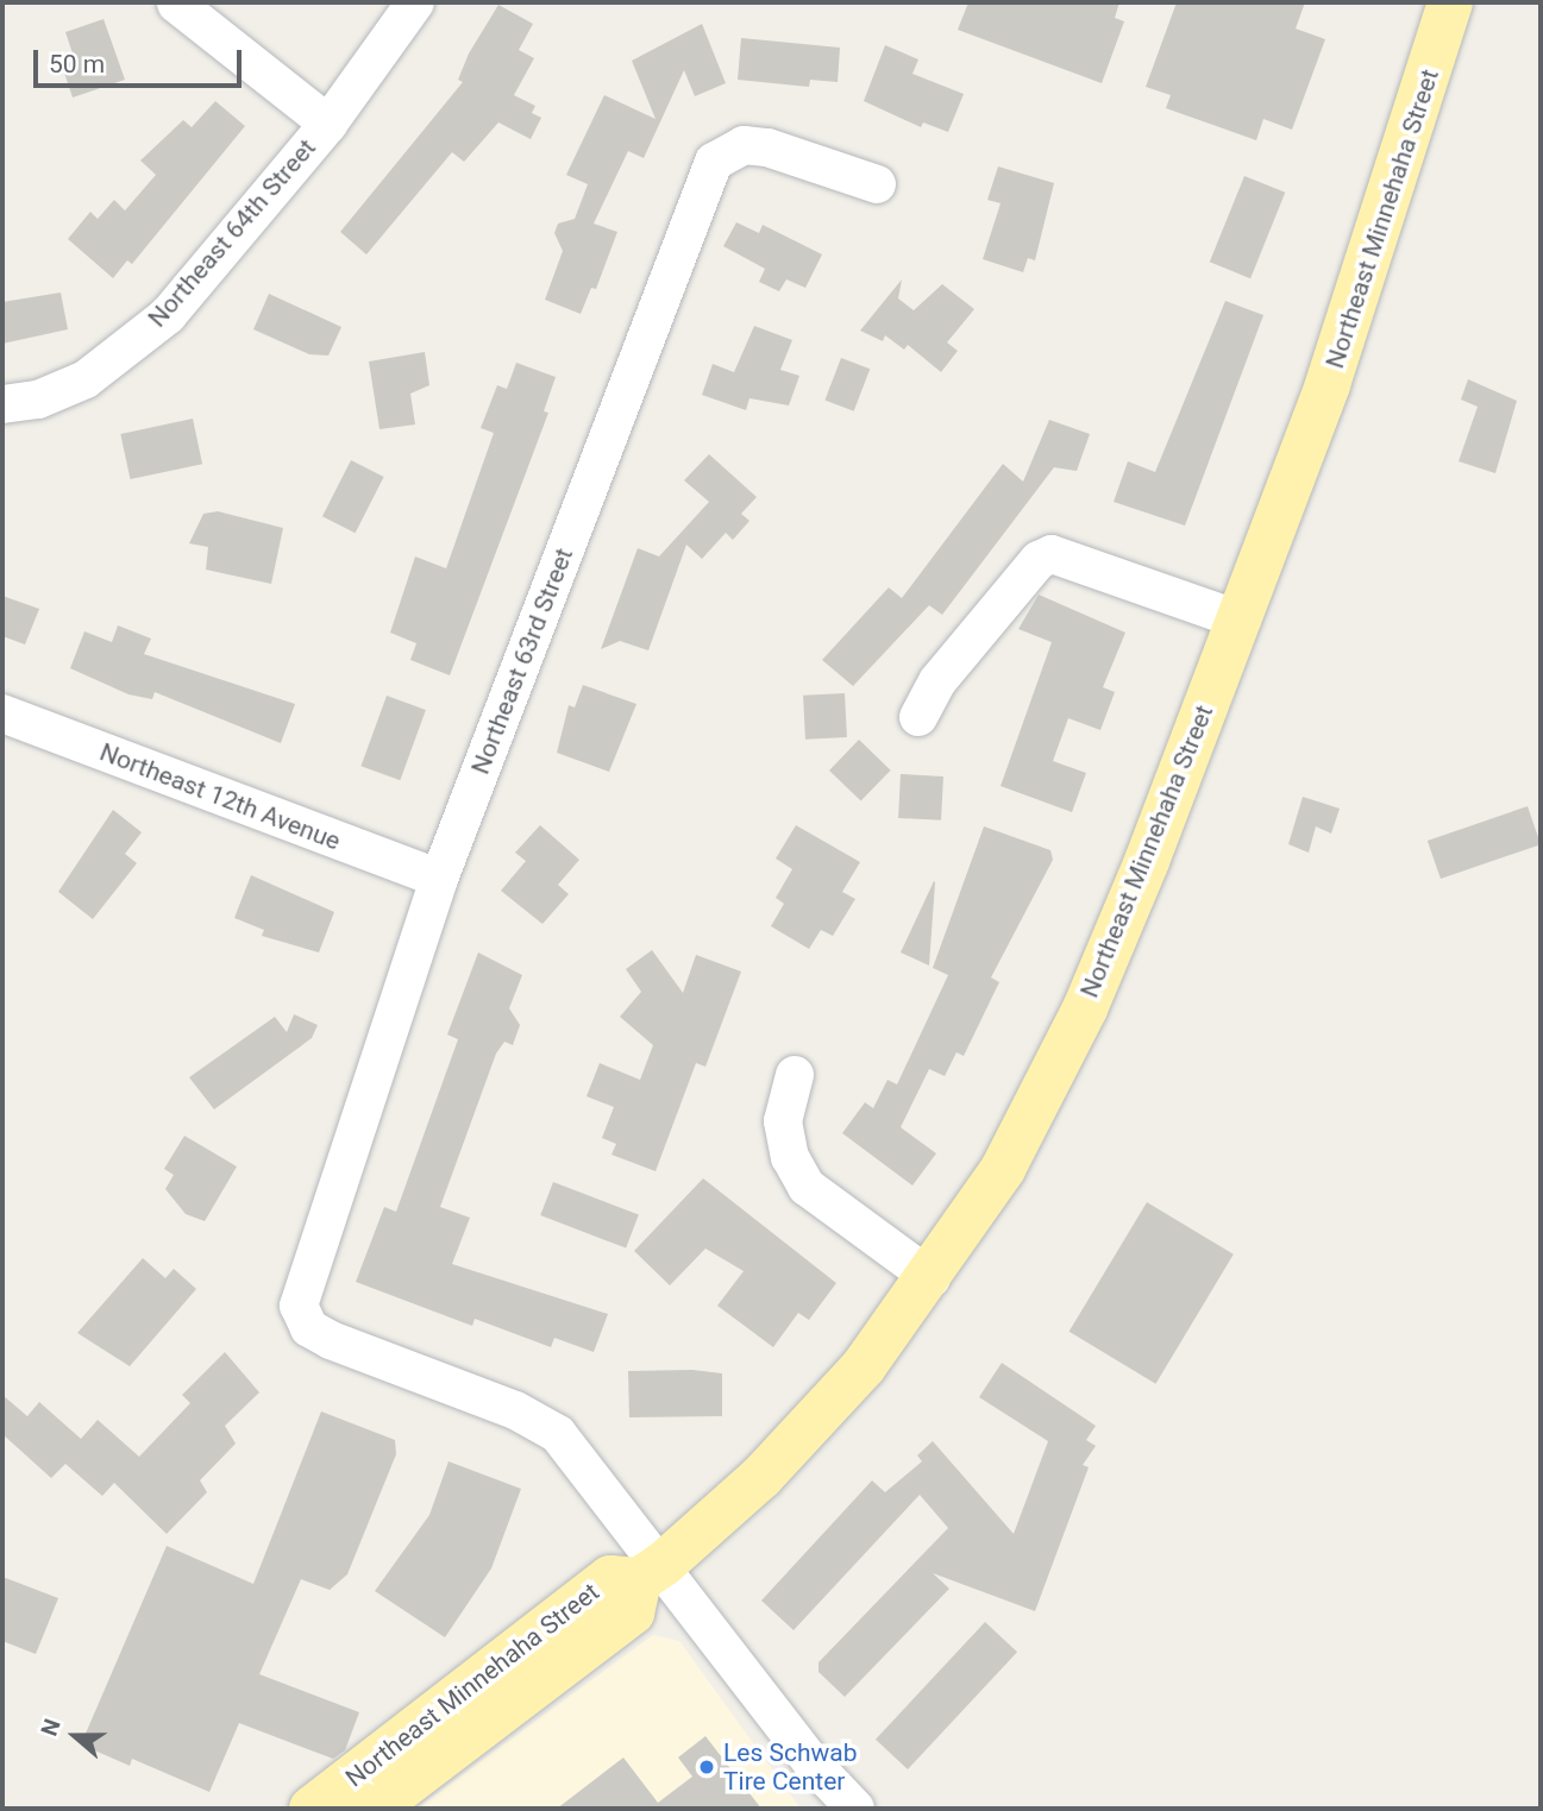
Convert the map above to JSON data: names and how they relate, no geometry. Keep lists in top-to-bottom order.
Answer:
{
  "streets": {
    "main road": ["Northeast Minnehaha Street"],
    "street": ["Northeast 64th Street", "Northeast 63rd Street", "Northeast 12th Avenue"]
  },
  "crossings": [
    ["Northeast Minnehaha Street", "Northeast 63rd Street"],
    ["Northeast 63rd Street", "Northeast 12th Avenue"]
  ],
  "places": ["Les Schwab Tire Center"],
  "scale_bar": "50 m",
  "north": "left"
}
